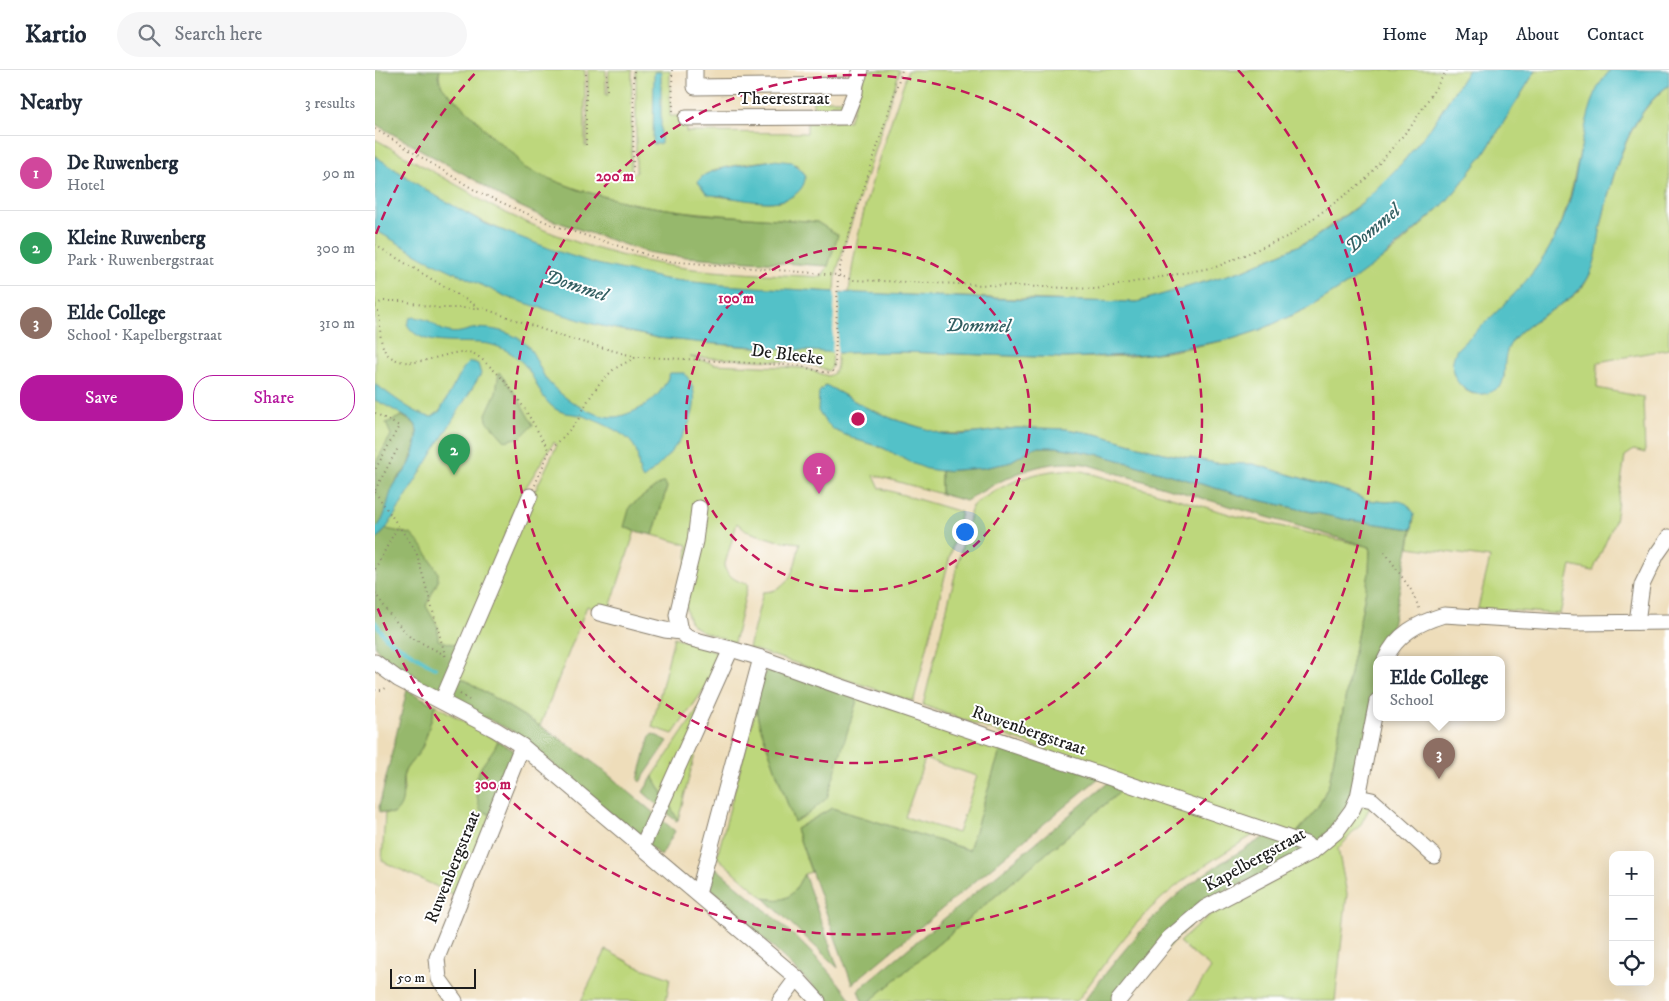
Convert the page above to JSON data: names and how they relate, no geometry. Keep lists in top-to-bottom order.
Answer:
{
  "streets": {
    "street": ["Theerestraat", "Ruwenbergstraat", "Kapelbergstraat"],
    "path": ["De Bleeke"]
  },
  "crossings": [
    ["Ruwenbergstraat", "Kapelbergstraat"]
  ],
  "water": ["Dommel"],
  "scale_bar": "50 m",
  "page": {
    "header": "Kartio",
    "search": "Search here",
    "nav": [
      "Home",
      "Map",
      "About",
      "Contact"
    ],
    "heading": ["Nearby", "3 results"],
    "list": [
      {
        "mark": "1",
        "name": "De Ruwenberg",
        "note": "Hotel",
        "value": "90 m"
      },
      {
        "mark": "2",
        "name": "Kleine Ruwenberg",
        "note": "Park · Ruwenbergstraat",
        "value": "300 m"
      },
      {
        "mark": "3",
        "name": "Elde College",
        "note": "School · Kapelbergstraat",
        "value": "310 m"
      }
    ],
    "buttons": ["Save", "Share"],
    "pins": ["2", "1", "3"],
    "popup": ["Elde College", "School"],
    "map_buttons": ["+", "−"],
    "scale": "50 m"
  },
  "rings": ["200 m", "100 m", "300 m"]
}
